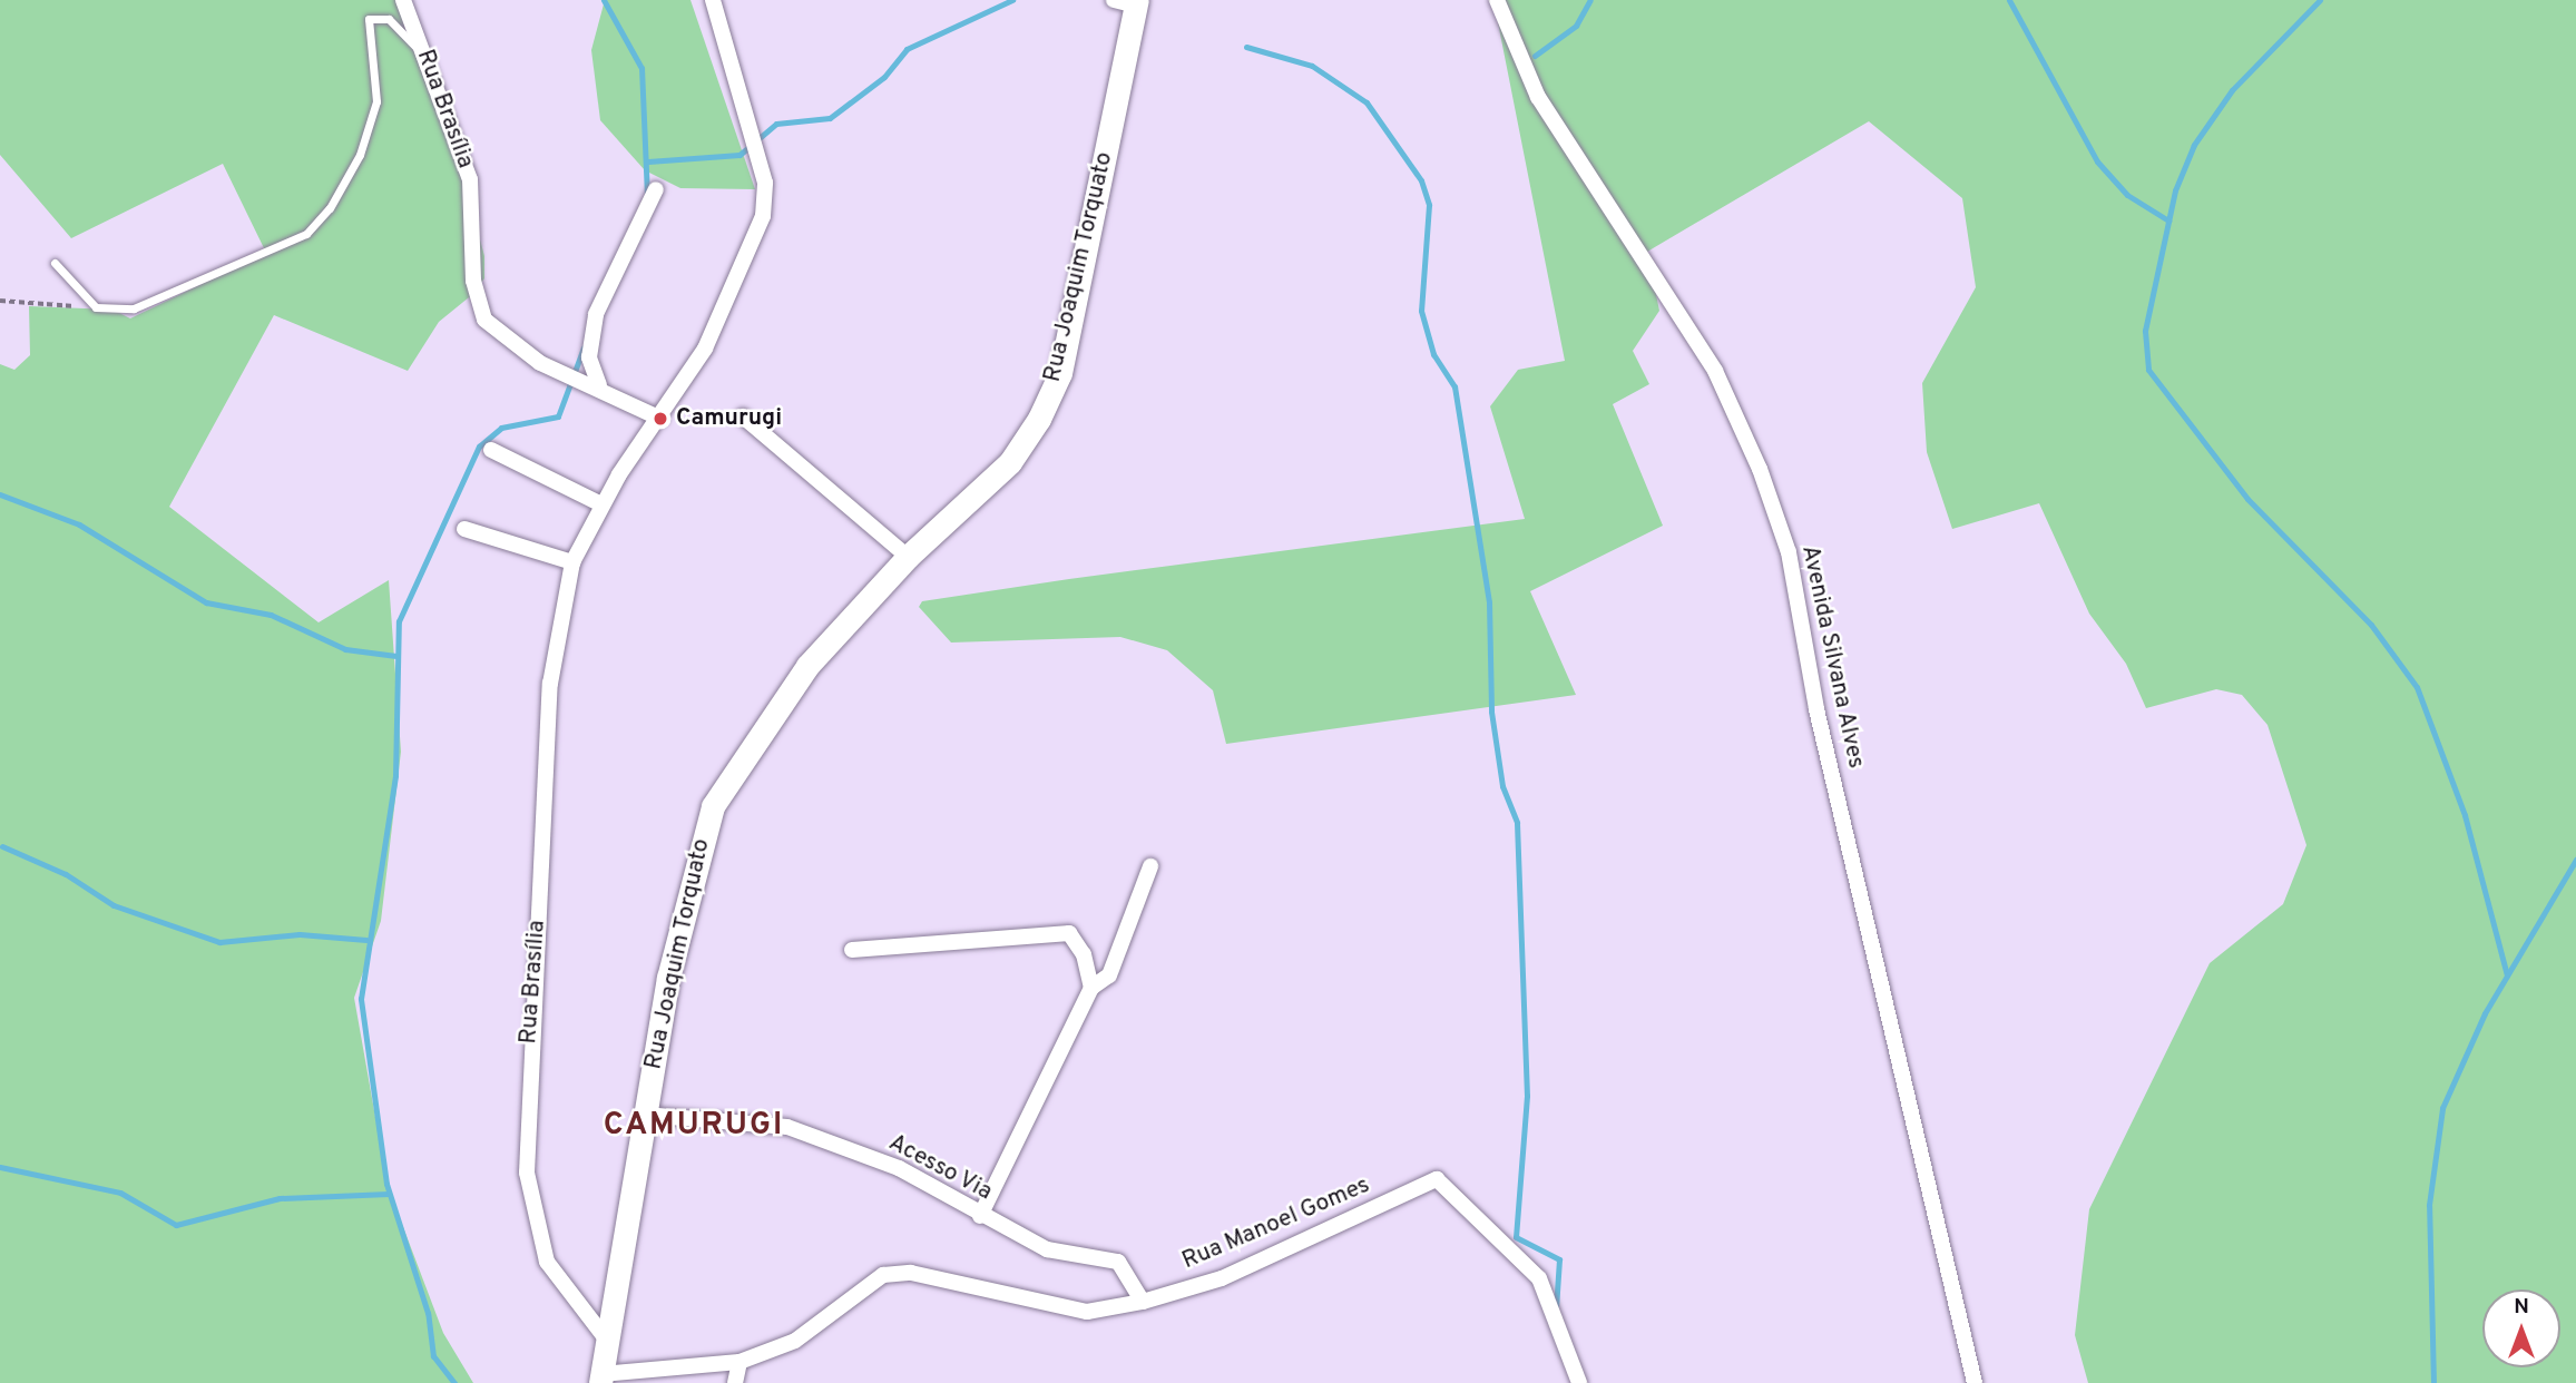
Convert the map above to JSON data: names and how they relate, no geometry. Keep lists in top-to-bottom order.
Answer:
{
  "streets": {
    "street": [
      "Rua Brasília",
      "Rua Joaquim Torquato",
      "Avenida Silvana Alves",
      "Acesso Via",
      "Rua Manoel Gomes"
    ]
  },
  "crossings": [
    ["Rua Brasília", "Rua Joaquim Torquato"],
    ["Rua Joaquim Torquato", "Acesso Via"],
    ["Acesso Via", "Rua Manoel Gomes"]
  ],
  "districts": ["CAMURUGI"],
  "places": ["Camurugi"],
  "north": "top"
}
